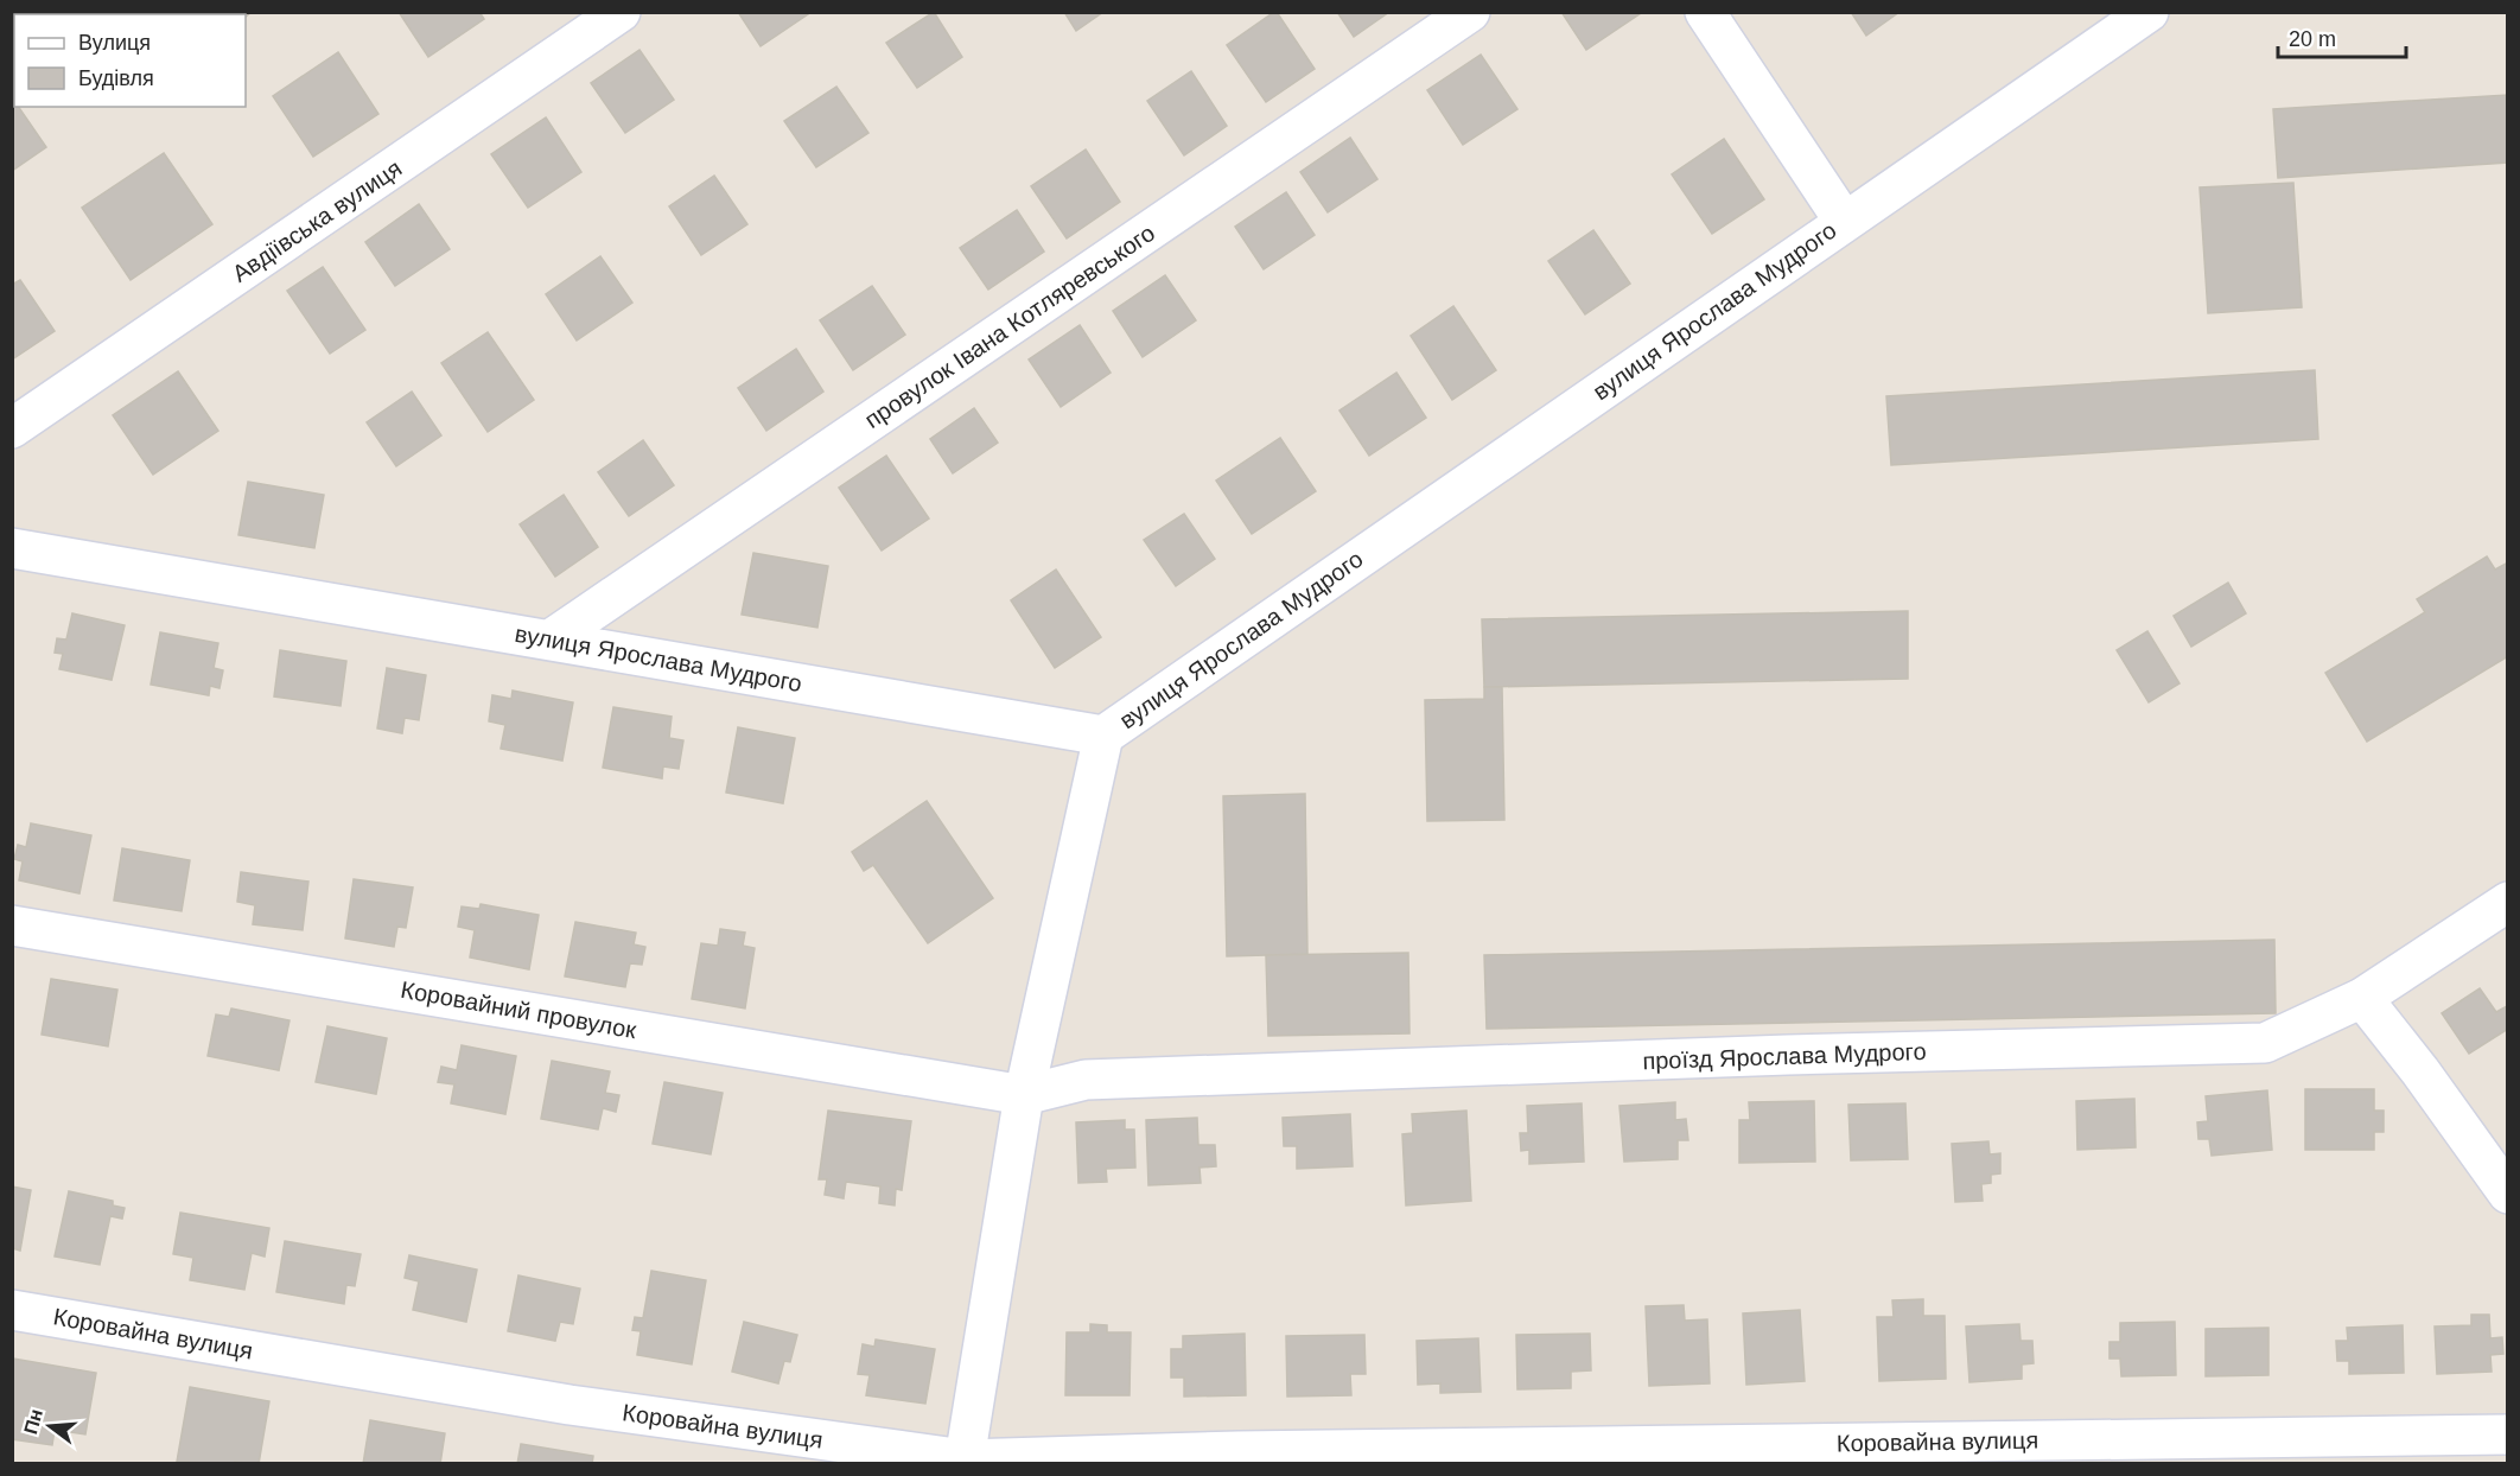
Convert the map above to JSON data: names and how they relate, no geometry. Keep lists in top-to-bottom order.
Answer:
{
  "streets": {
    "street": [
      "Авдіївська вулиця",
      "вулиця Ярослава Мудрого",
      "провулок Івана Котляревського",
      "Коровайний провулок",
      "проїзд Ярослава Мудрого",
      "Коровайна вулиця"
    ]
  },
  "crossings": [
    ["вулиця Ярослава Мудрого", "провулок Івана Котляревського"],
    ["Коровайний провулок", "проїзд Ярослава Мудрого"]
  ],
  "legend": ["Вулиця", "Будівля"],
  "scale_bar": "20 m",
  "north": "left"
}
